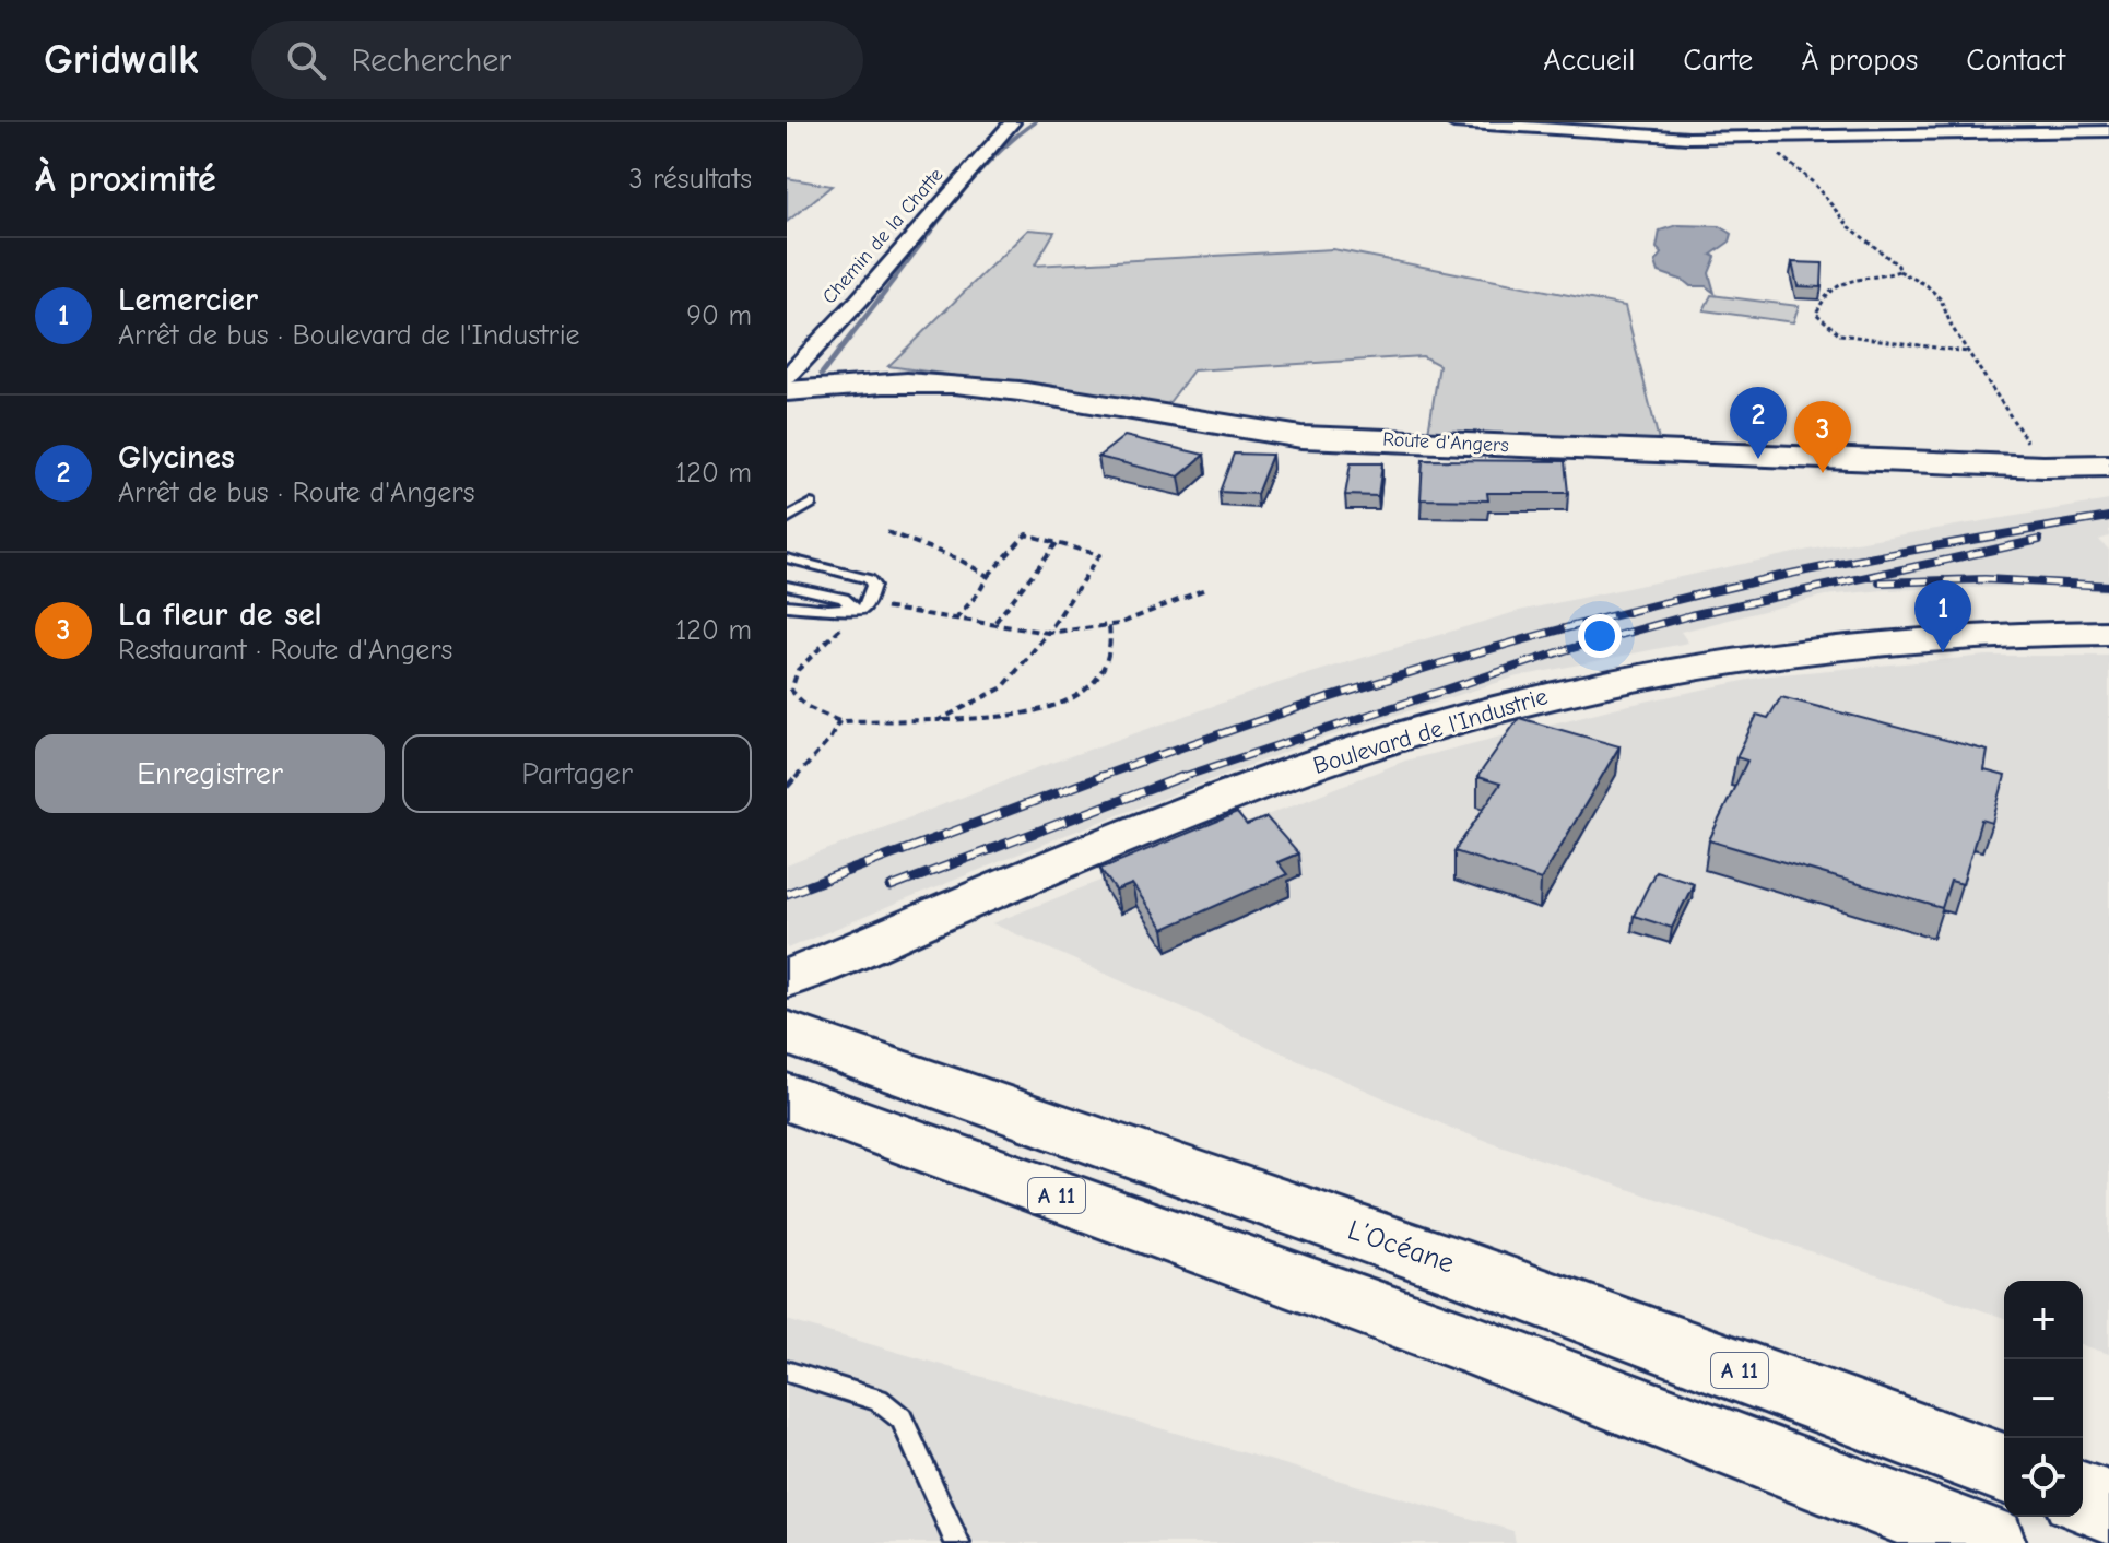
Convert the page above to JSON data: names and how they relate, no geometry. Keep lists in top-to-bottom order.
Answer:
{
  "streets": {
    "highway": ["A 11", "L’Océane"],
    "street": ["Chemin de la Chatte", "Route d'Angers", "Boulevard de l'Industrie"]
  },
  "page": {
    "header": "Gridwalk",
    "search": "Rechercher",
    "nav": [
      "Accueil",
      "Carte",
      "À propos",
      "Contact"
    ],
    "heading": ["À proximité", "3 résultats"],
    "list": [
      {
        "mark": "1",
        "name": "Lemercier",
        "note": "Arrêt de bus · Boulevard de l'Industrie",
        "value": "90 m"
      },
      {
        "mark": "2",
        "name": "Glycines",
        "note": "Arrêt de bus · Route d'Angers",
        "value": "120 m"
      },
      {
        "mark": "3",
        "name": "La fleur de sel",
        "note": "Restaurant · Route d'Angers",
        "value": "120 m"
      }
    ],
    "pins": ["2", "3", "1"],
    "buttons": ["Enregistrer", "Partager"],
    "map_buttons": ["+", "−"]
  }
}
